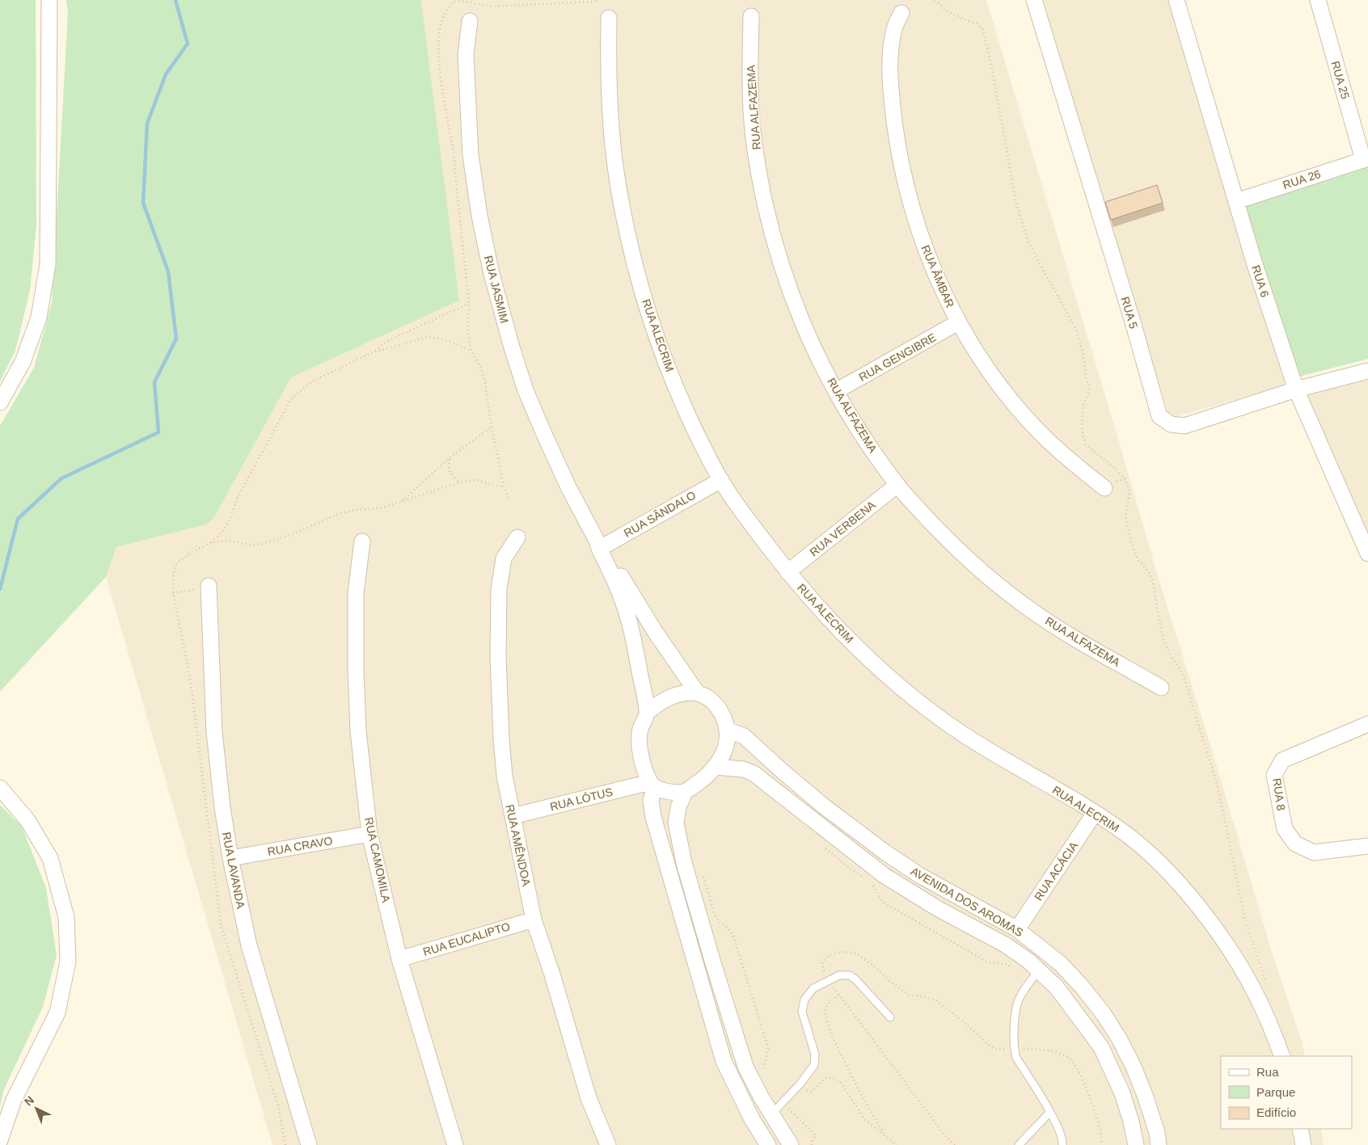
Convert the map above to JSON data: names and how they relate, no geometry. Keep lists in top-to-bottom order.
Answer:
{
  "streets": {
    "street": [
      "RUA 25",
      "RUA ALFAZEMA",
      "RUA 26",
      "RUA ÂMBAR",
      "RUA 6",
      "RUA JASMIM",
      "RUA 5",
      "RUA ALECRIM",
      "RUA GENGIBRE",
      "RUA SÂNDALO",
      "RUA VERBENA",
      "RUA 8",
      "RUA LÓTUS",
      "RUA AMÊNDOA",
      "RUA CRAVO",
      "RUA CAMOMILA",
      "RUA LAVANDA",
      "RUA ACÁCIA",
      "AVENIDA DOS AROMAS",
      "RUA EUCALIPTO"
    ]
  },
  "crossings": [
    ["RUA 25", "RUA 26"],
    ["RUA ALFAZEMA", "RUA GENGIBRE"],
    ["RUA ALFAZEMA", "RUA VERBENA"],
    ["RUA 26", "RUA 6"],
    ["RUA ÂMBAR", "RUA GENGIBRE"],
    ["RUA 6", "RUA 5"],
    ["RUA JASMIM", "RUA SÂNDALO"],
    ["RUA ALECRIM", "RUA SÂNDALO"],
    ["RUA ALECRIM", "RUA VERBENA"],
    ["RUA ALECRIM", "RUA ACÁCIA"],
    ["RUA LÓTUS", "RUA AMÊNDOA"],
    ["RUA LÓTUS", "AVENIDA DOS AROMAS"],
    ["RUA AMÊNDOA", "RUA EUCALIPTO"],
    ["RUA CRAVO", "RUA CAMOMILA"],
    ["RUA CRAVO", "RUA LAVANDA"],
    ["RUA CAMOMILA", "RUA EUCALIPTO"],
    ["RUA ACÁCIA", "AVENIDA DOS AROMAS"]
  ],
  "legend": ["Rua", "Parque", "Edifício"],
  "north": "top left"
}
